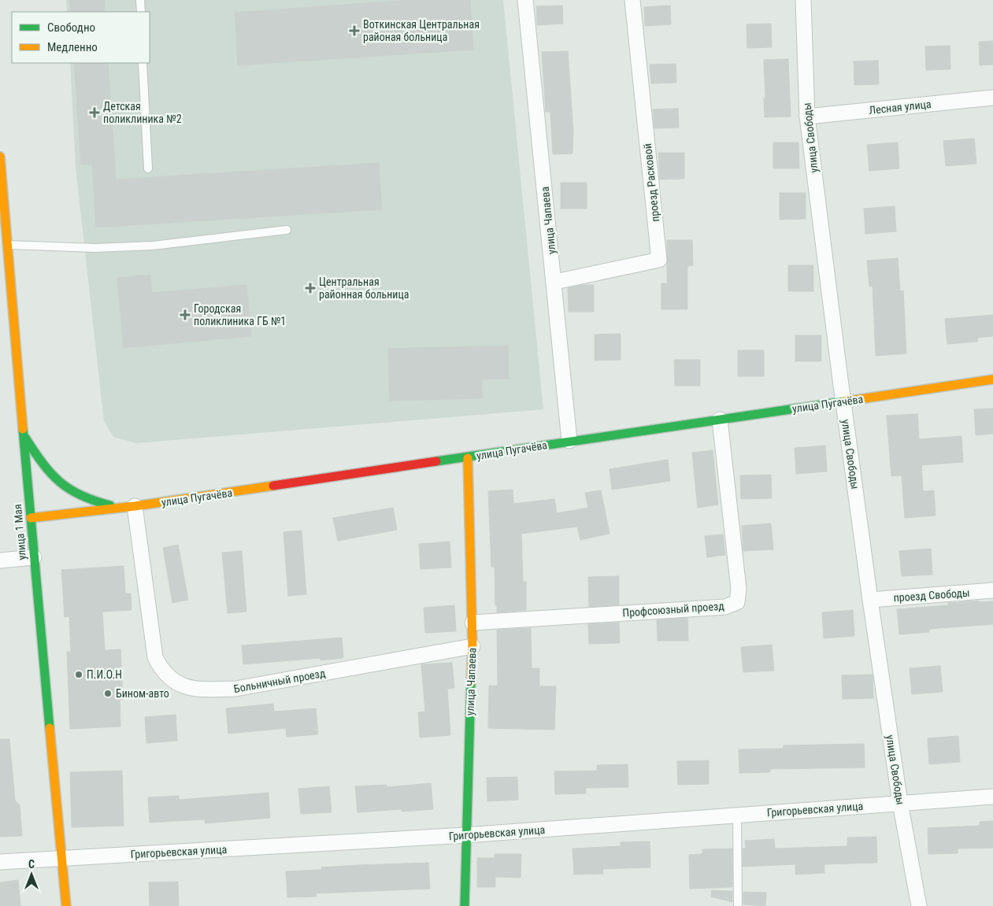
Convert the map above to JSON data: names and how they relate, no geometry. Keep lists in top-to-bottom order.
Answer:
{
  "streets": {
    "main road": ["улица Чапаева", "улица Пугачёва", "улица 1 Мая"],
    "street": [
      "Лесная улица",
      "улица Свободы",
      "проезд Расковой",
      "проезд Свободы",
      "Профсоюзный проезд",
      "Больничный проезд",
      "Григорьевская улица"
    ]
  },
  "crossings": [
    ["Лесная улица", "улица Свободы"],
    ["улица Свободы", "улица Пугачёва"],
    ["улица Свободы", "проезд Свободы"],
    ["улица Свободы", "Григорьевская улица"],
    ["проезд Расковой", "улица Чапаева"],
    ["улица Чапаева", "улица Пугачёва"],
    ["улица Чапаева", "Профсоюзный проезд"],
    ["улица Чапаева", "Больничный проезд"],
    ["улица Чапаева", "Григорьевская улица"],
    ["улица Пугачёва", "улица 1 Мая"],
    ["улица Пугачёва", "Профсоюзный проезд"],
    ["улица Пугачёва", "Больничный проезд"],
    ["улица 1 Мая", "Григорьевская улица"]
  ],
  "places": {
    "health": [
      "Воткинская Центральная районая больница",
      "Детская поликлиника №2",
      "Центральная районная больница",
      "Городская поликлиника ГБ №1"
    ],
    "other": ["П.И.О.Н", "Бином-авто"]
  },
  "legend": ["Свободно", "Медленно"],
  "north": "top"
}
